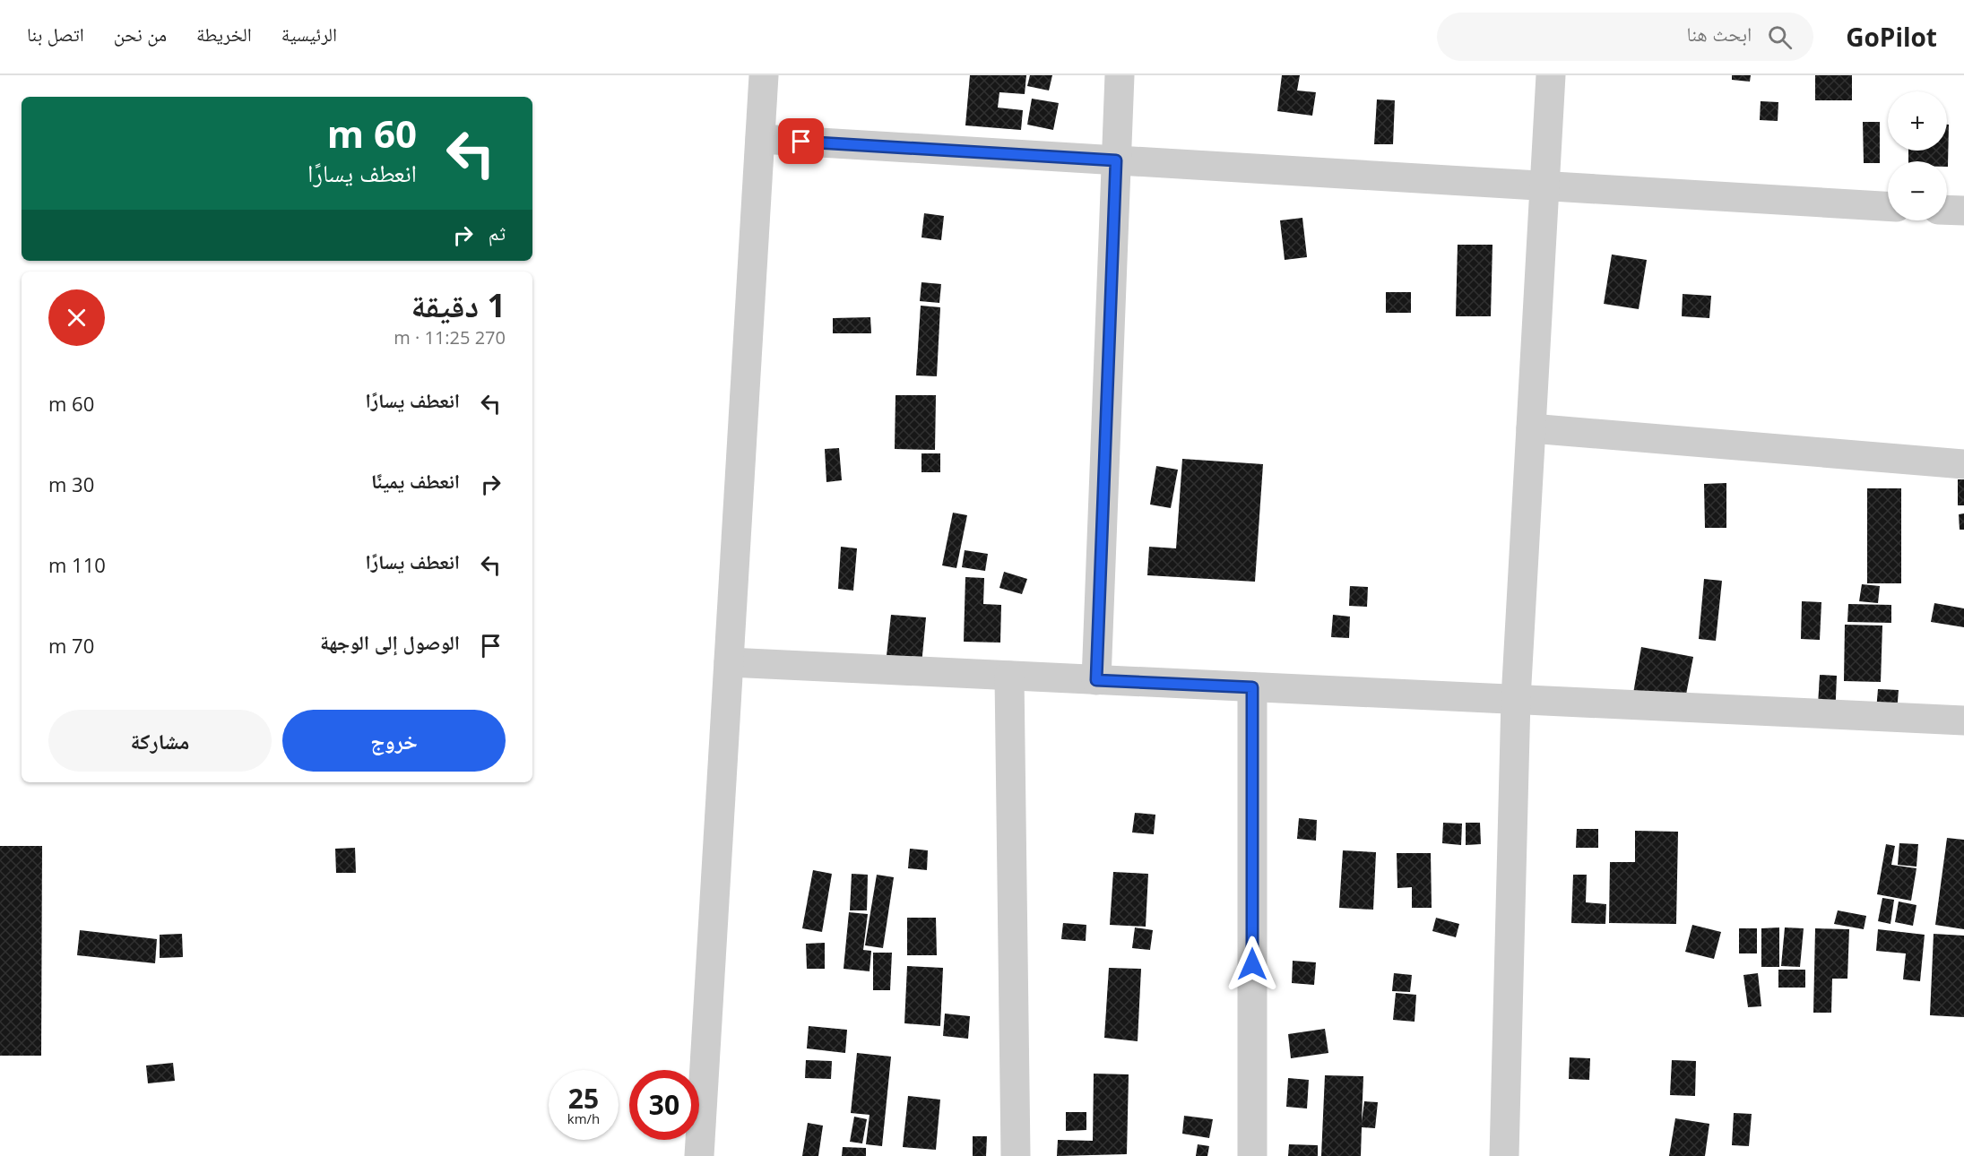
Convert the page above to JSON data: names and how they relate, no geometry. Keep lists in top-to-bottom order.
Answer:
{
  "page": {
    "header": "GoPilot",
    "search": "ابحث هنا",
    "nav": [
      "الرئيسية",
      "الخريطة",
      "من نحن",
      "اتصل بنا"
    ],
    "map_buttons": ["+", "−"],
    "turn": ["60 m", "انعطف يسارًا"],
    "then": "ثم",
    "heading": ["1 دقيقة", "270 m · 11:25"],
    "list": [
      {
        "name": "انعطف يسارًا",
        "value": "60 m"
      },
      {
        "name": "انعطف يمينًا",
        "value": "30 m"
      },
      {
        "name": "انعطف يسارًا",
        "value": "110 m"
      },
      {
        "name": "الوصول إلى الوجهة",
        "value": "70 m"
      }
    ],
    "buttons": ["خروج", "مشاركة"],
    "speed": "25 km/h",
    "limit": "30"
  }
}
